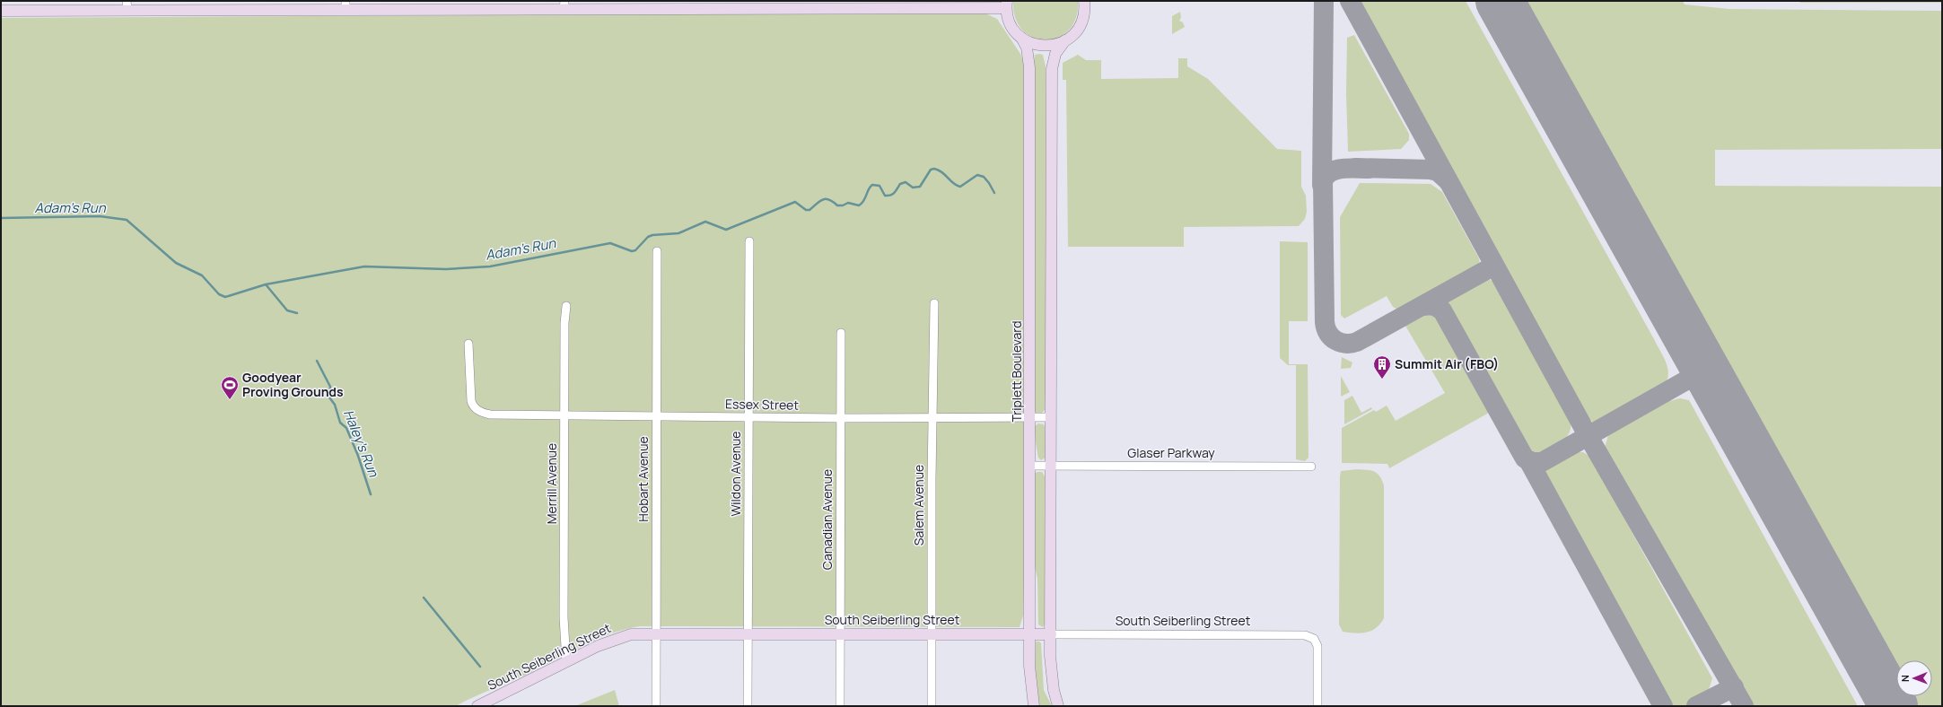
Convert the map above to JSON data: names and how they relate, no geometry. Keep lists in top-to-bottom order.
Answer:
{
  "streets": {
    "main road": ["Triplett Boulevard", "South Seiberling Street"],
    "street": [
      "Essex Street",
      "Glaser Parkway",
      "Wildon Avenue",
      "Hobart Avenue",
      "Merrill Avenue",
      "Salem Avenue",
      "Canadian Avenue"
    ]
  },
  "crossings": [
    ["Triplett Boulevard", "Essex Street"],
    ["Triplett Boulevard", "Glaser Parkway"],
    ["Triplett Boulevard", "South Seiberling Street"],
    ["Essex Street", "Wildon Avenue"],
    ["Essex Street", "Hobart Avenue"],
    ["Essex Street", "Merrill Avenue"],
    ["Essex Street", "Salem Avenue"],
    ["Essex Street", "Canadian Avenue"],
    ["Wildon Avenue", "South Seiberling Street"],
    ["Hobart Avenue", "South Seiberling Street"],
    ["Merrill Avenue", "South Seiberling Street"],
    ["Salem Avenue", "South Seiberling Street"],
    ["Canadian Avenue", "South Seiberling Street"]
  ],
  "water": ["Adam's Run", "Haley's Run"],
  "places": {
    "building": ["Summit Air (FBO)"],
    "sports": ["Goodyear Proving Grounds"]
  },
  "north": "left"
}
